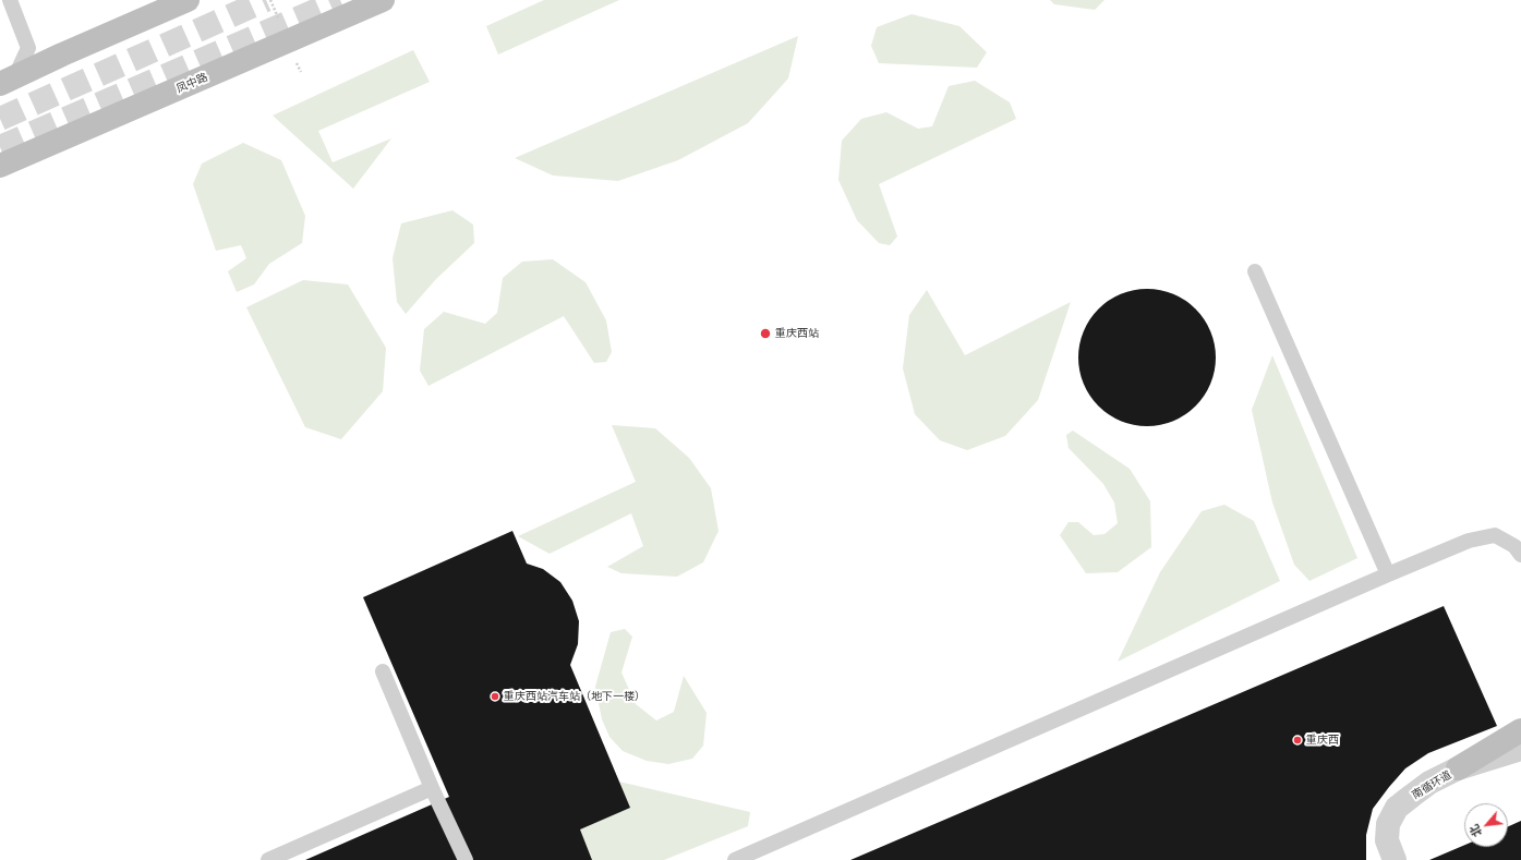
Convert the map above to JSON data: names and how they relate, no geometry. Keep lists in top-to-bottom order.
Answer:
{
  "streets": {
    "main road": ["凤中路"],
    "street": ["南循环道"]
  },
  "places": ["重庆西站", "重庆西站汽车站（地下一楼）", "重庆西"],
  "north": "bottom left"
}
